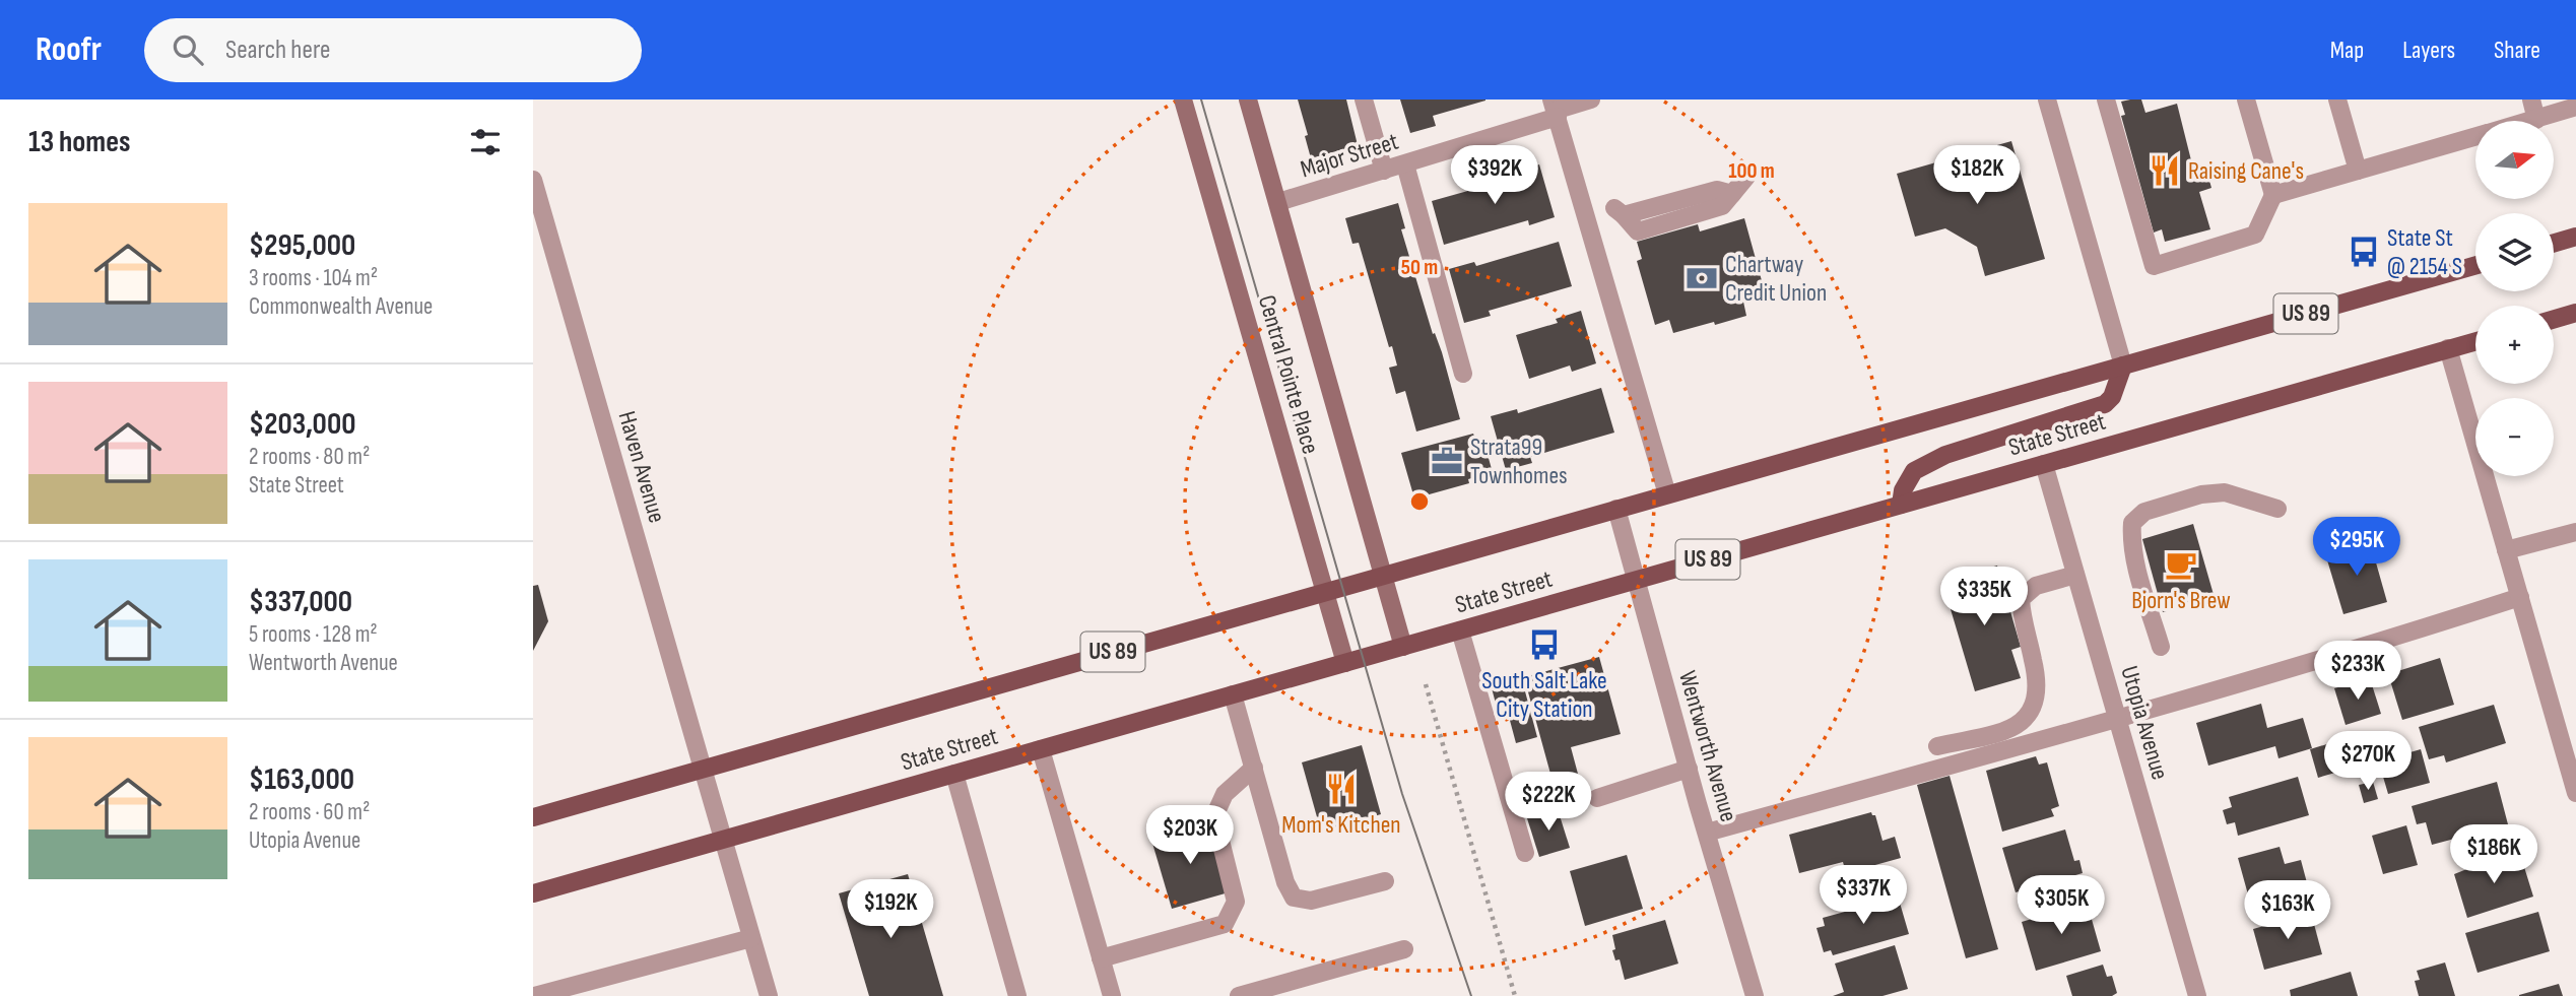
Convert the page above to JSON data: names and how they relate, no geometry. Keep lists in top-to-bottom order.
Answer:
{
  "streets": {
    "main road": ["US 89", "State Street"],
    "street": [
      "Major Street",
      "Central Pointe Place",
      "Haven Avenue",
      "Utopia Avenue",
      "Wentworth Avenue"
    ]
  },
  "crossings": [
    ["Major Street", "Central Pointe Place"],
    ["Central Pointe Place", "State Street"],
    ["State Street", "Haven Avenue"],
    ["State Street", "Utopia Avenue"],
    ["State Street", "Wentworth Avenue"]
  ],
  "places": {
    "restaurant": ["Raising Cane's", "Mom's Kitchen"],
    "bus stop": ["State St @ 2154 S", "South Salt Lake City Station"],
    "bank": ["Chartway Credit Union"],
    "office": ["Strata99 Townhomes"],
    "cafe": ["Bjorn's Brew"]
  },
  "north": "right",
  "page": {
    "header": "Roofr",
    "search": "Search here",
    "nav": ["Map", "Layers", "Share"],
    "heading": "13 homes",
    "map_buttons": ["+", "−"],
    "price": [
      "$392K",
      "$182K",
      "$295K",
      "$335K",
      "$233K",
      "$270K",
      "$222K",
      "$203K",
      "$186K",
      "$337K",
      "$305K",
      "$192K",
      "$163K"
    ],
    "list": [
      {
        "name": "$295,000",
        "note": "3 rooms · 104 m² · Commonwealth Avenue"
      },
      {
        "name": "$203,000",
        "note": "2 rooms · 80 m² · State Street"
      },
      {
        "name": "$337,000",
        "note": "5 rooms · 128 m² · Wentworth Avenue"
      },
      {
        "name": "$163,000",
        "note": "2 rooms · 60 m² · Utopia Avenue"
      }
    ]
  },
  "rings": ["100 m", "50 m"]
}
